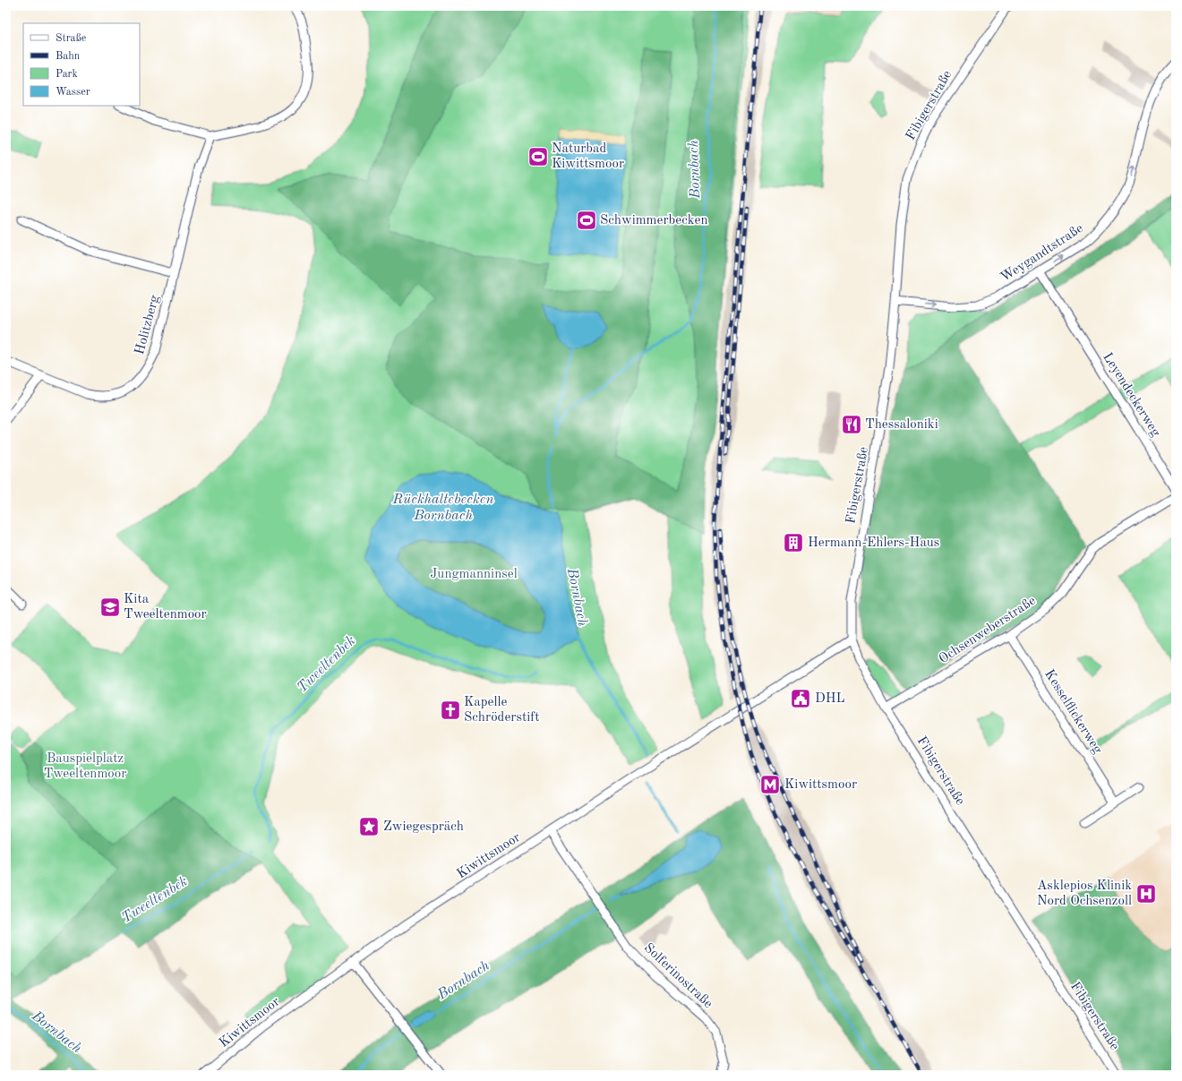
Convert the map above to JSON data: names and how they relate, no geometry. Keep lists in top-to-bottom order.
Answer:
{
  "streets": {
    "street": [
      "Fibigerstraße",
      "Weygandtstraße",
      "Holitzberg",
      "Leyendeckerweg",
      "Ochsenweberstraße",
      "Kesselflickerweg",
      "Kiwittsmoor",
      "Solferinostraße"
    ]
  },
  "crossings": [
    ["Fibigerstraße", "Weygandtstraße"],
    ["Fibigerstraße", "Ochsenweberstraße"],
    ["Fibigerstraße", "Kiwittsmoor"],
    ["Weygandtstraße", "Leyendeckerweg"],
    ["Ochsenweberstraße", "Kesselflickerweg"],
    ["Kiwittsmoor", "Solferinostraße"]
  ],
  "one_way": ["Weygandtstraße"],
  "water": ["Bornbach", "Rückhaltebecken Bornbach", "Tweeltenbek"],
  "parks": ["Jungmanninsel", "Bauspielplatz Tweeltenmoor"],
  "places": {
    "sports": ["Naturbad Kiwittsmoor", "Schwimmerbecken"],
    "restaurant": ["Thessaloniki"],
    "building": ["Hermann-Ehlers-Haus"],
    "school or university": ["Kita Tweeltenmoor"],
    "public building": ["DHL"],
    "church": ["Kapelle Schröderstift"],
    "metro station": ["Kiwittsmoor"],
    "place": ["Zwiegespräch"],
    "hospital": ["Asklepios Klinik Nord Ochsenzoll"]
  },
  "legend": [
    "Straße",
    "Bahn",
    "Park",
    "Wasser"
  ]
}
